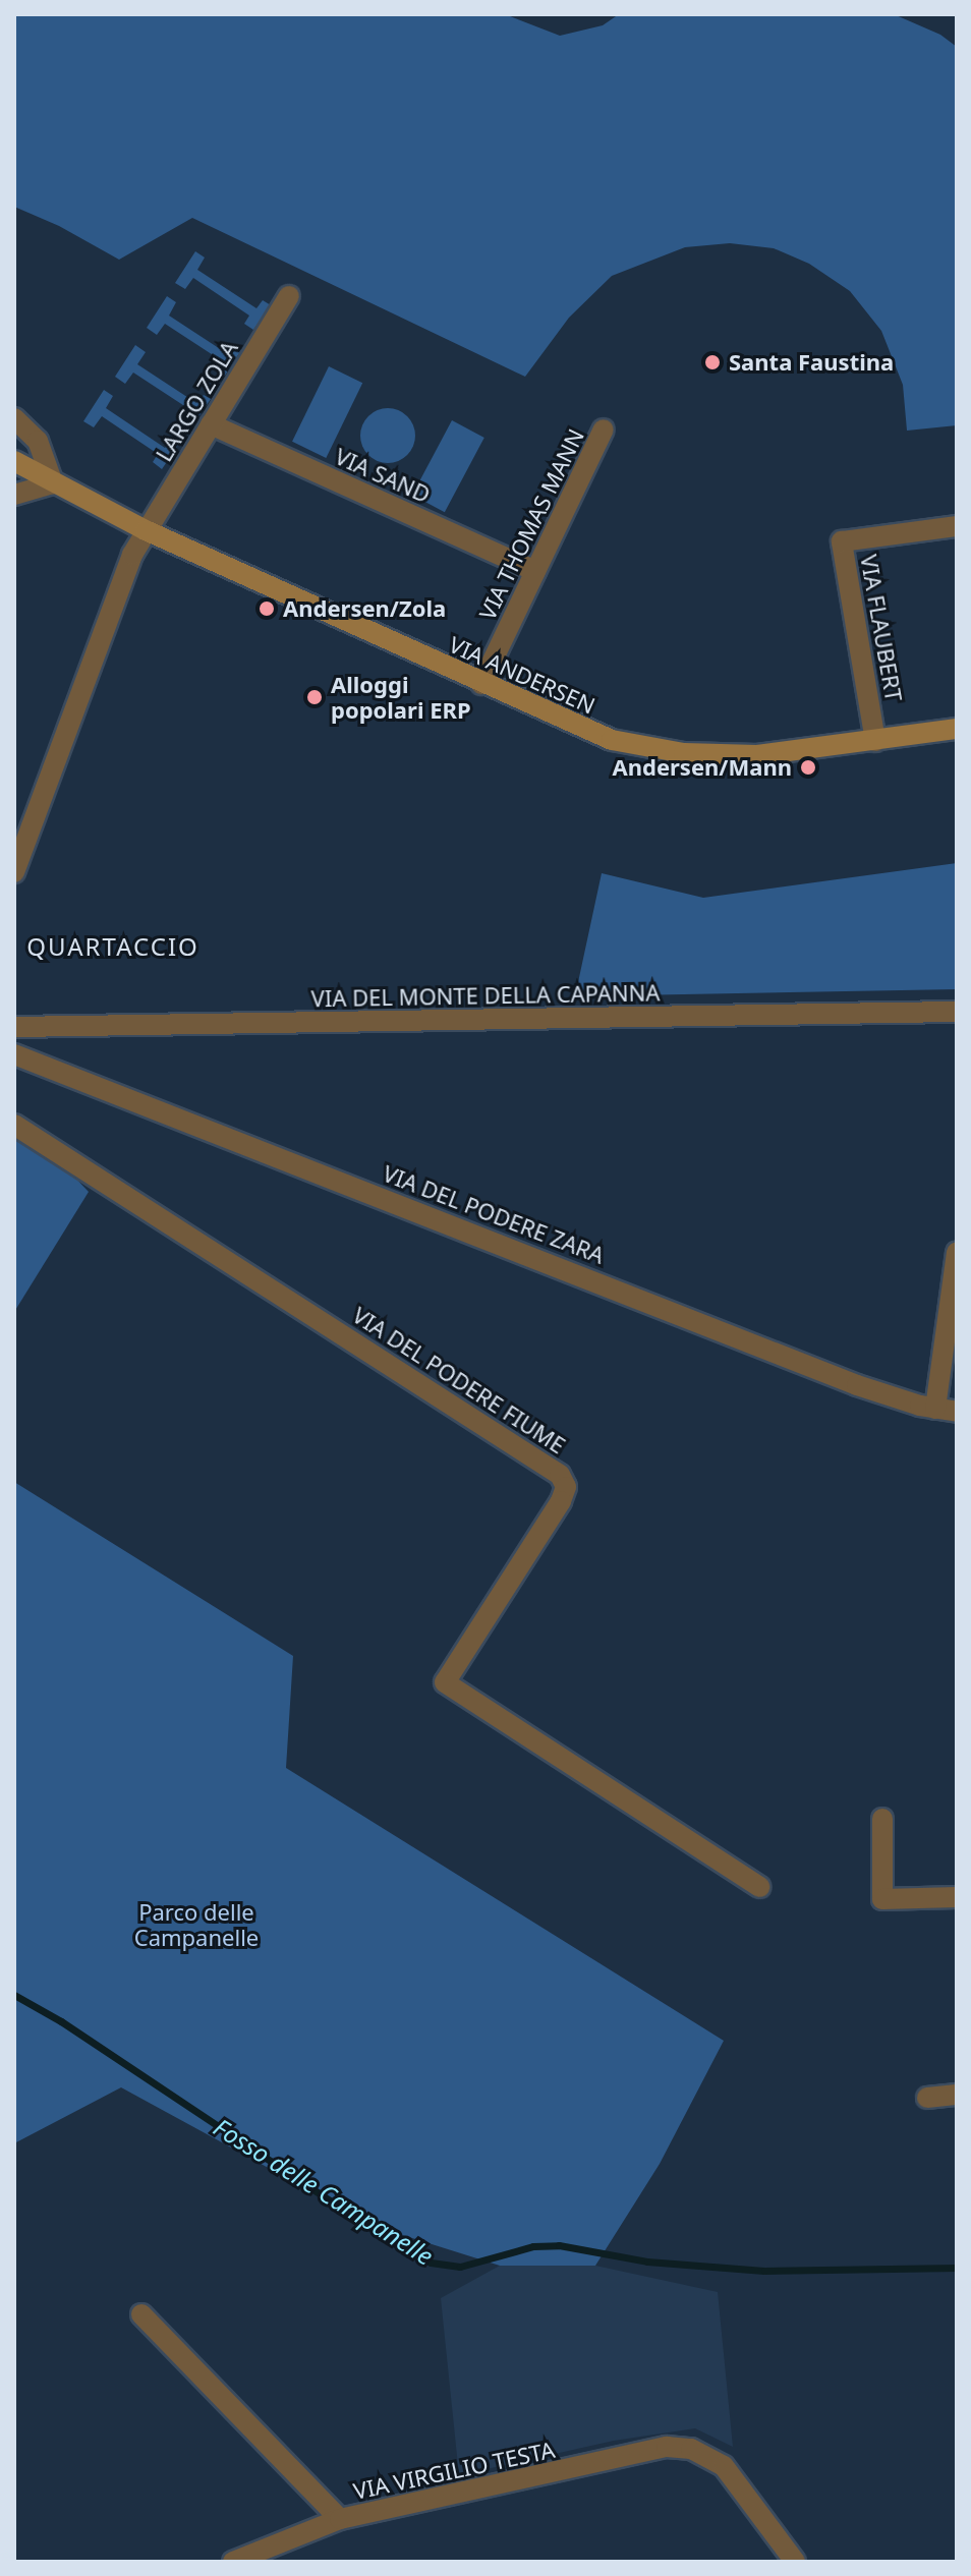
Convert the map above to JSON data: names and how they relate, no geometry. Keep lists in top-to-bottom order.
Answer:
{
  "streets": {
    "street": [
      "LARGO ZOLA",
      "VIA SAND",
      "VIA THOMAS MANN",
      "VIA FLAUBERT",
      "VIA ANDERSEN",
      "VIA DEL MONTE DELLA CAPANNA",
      "VIA DEL PODERE ZARA",
      "VIA DEL PODERE FIUME",
      "VIA VIRGILIO TESTA"
    ]
  },
  "crossings": [
    ["LARGO ZOLA", "VIA SAND"],
    ["LARGO ZOLA", "VIA ANDERSEN"],
    ["VIA SAND", "VIA THOMAS MANN"],
    ["VIA THOMAS MANN", "VIA ANDERSEN"],
    ["VIA FLAUBERT", "VIA ANDERSEN"]
  ],
  "districts": ["QUARTACCIO"],
  "water": ["Fosso delle Campanelle"],
  "parks": ["Parco delle Campanelle"],
  "places": [
    "Santa Faustina",
    "Andersen/Zola",
    "Alloggi popolari ERP",
    "Andersen/Mann"
  ]
}
